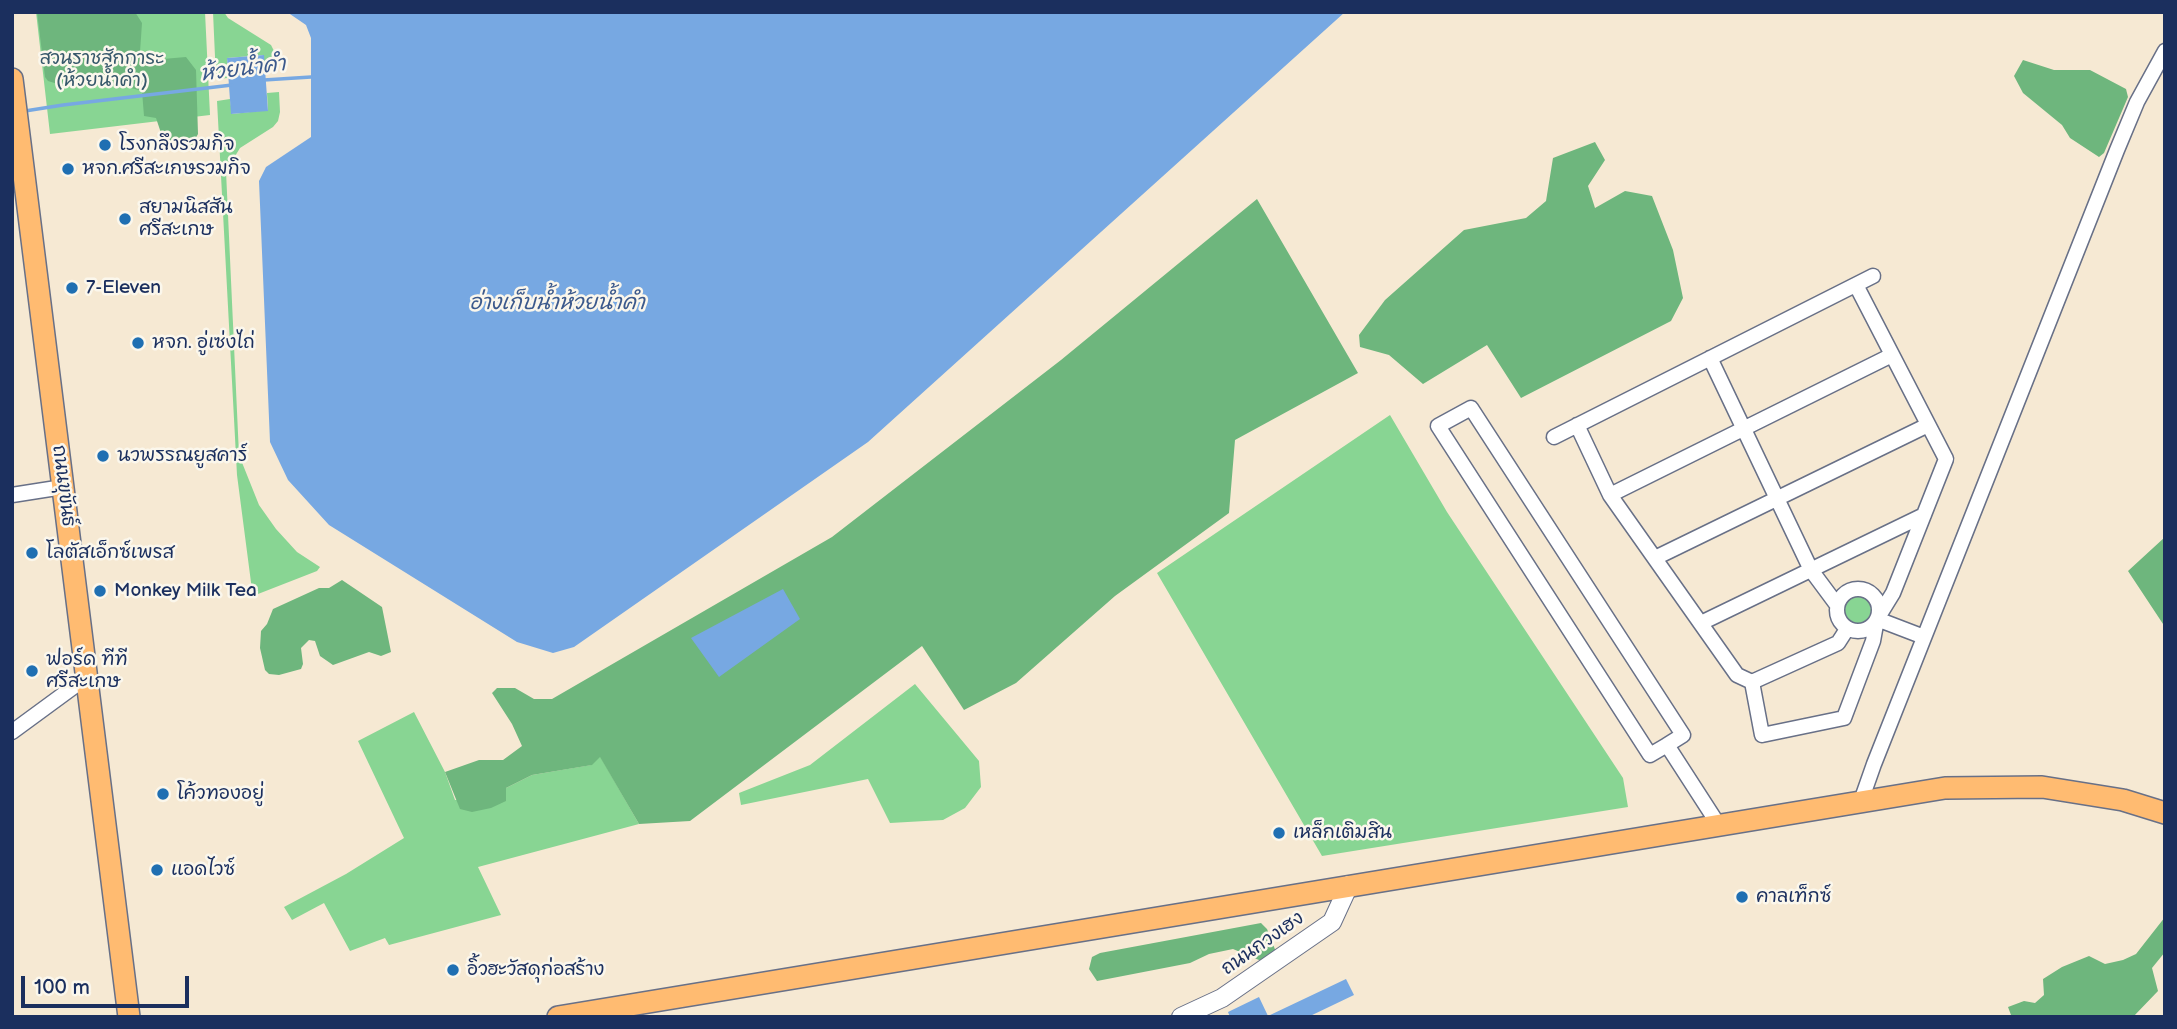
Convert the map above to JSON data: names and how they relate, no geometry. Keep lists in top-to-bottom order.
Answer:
{
  "streets": {
    "main road": ["ถนนขุขันธ์"],
    "street": ["ถนนกวงเฮง"]
  },
  "water": ["ห้วยน้ำคำ", "อ่างเก็บน้ำห้วยน้ำคำ"],
  "parks": ["สวนราชสักการะ (ห้วยน้ำคำ)"],
  "places": [
    "โรงกลึงรวมกิจ",
    "หจก.ศรีสะเกษรวมกิจ",
    "สยามนิสสัน ศรีสะเกษ",
    "7-Eleven",
    "หจก. อู่เซ่งไถ่",
    "นวพรรณยูสคาร์",
    "โลตัสเอ็กซ์เพรส",
    "Monkey Milk Tea",
    "ฟอร์ด ทีที ศรีสะเกษ",
    "โค้วทองอยู่",
    "เหล็กเติมสิน",
    "แอดไวซ์",
    "คาลเท็กซ์",
    "อิ้วฮะวัสดุก่อสร้าง"
  ],
  "scale_bar": "100 m"
}
